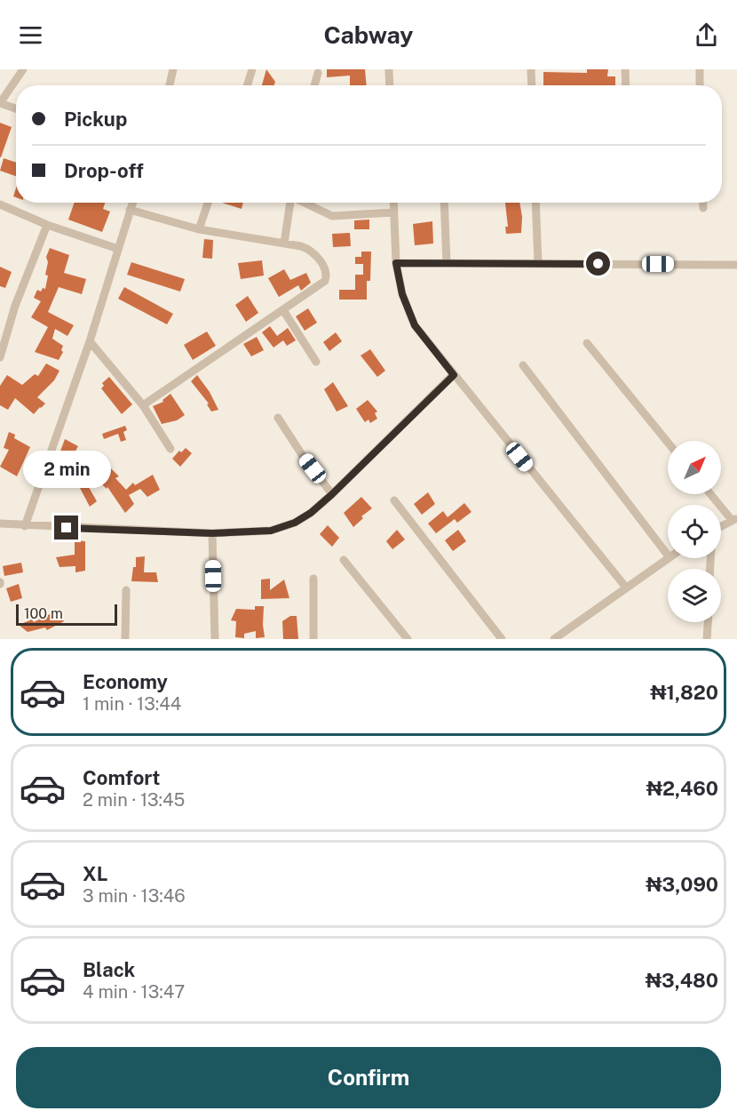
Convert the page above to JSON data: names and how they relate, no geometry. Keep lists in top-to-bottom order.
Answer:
{
  "scale_bar": "100 m",
  "north": "top right",
  "page": {
    "header": "Cabway",
    "banner": ["Pickup", "Drop-off"],
    "bubble": "2 min",
    "scale": "100 m",
    "list": [
      {
        "name": "Economy",
        "note": "1 min · 13:44",
        "value": "₦1,820"
      },
      {
        "name": "Comfort",
        "note": "2 min · 13:45",
        "value": "₦2,460"
      },
      {
        "name": "XL",
        "note": "3 min · 13:46",
        "value": "₦3,090"
      },
      {
        "name": "Black",
        "note": "4 min · 13:47",
        "value": "₦3,480"
      }
    ],
    "buttons": "Confirm"
  }
}
